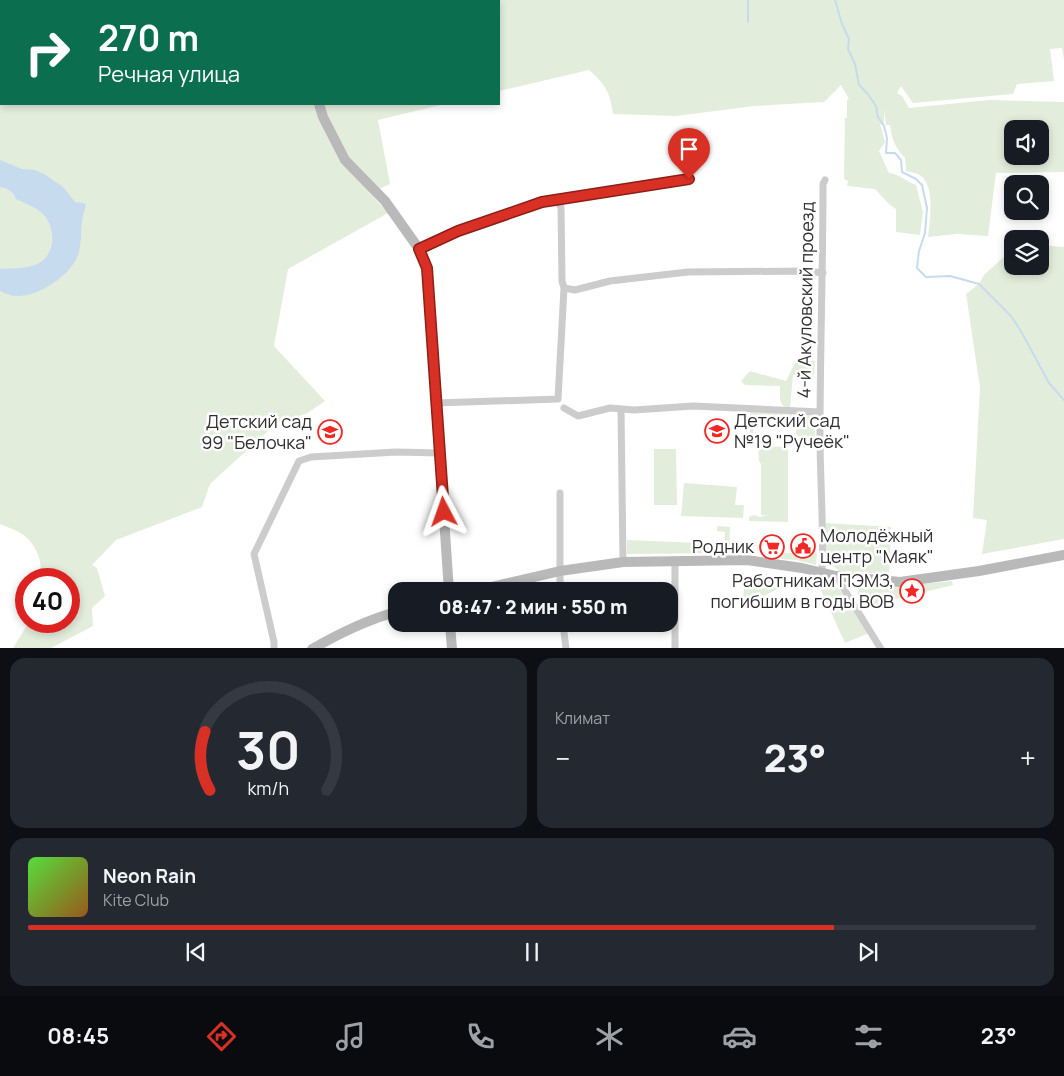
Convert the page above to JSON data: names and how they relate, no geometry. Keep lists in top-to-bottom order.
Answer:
{
  "streets": {
    "street": ["4-й Акуловский проезд"]
  },
  "places": {
    "school or university": ["Детский сад №19 \"Ручеёк\"", "Детский сад 99 \"Белочка\""],
    "public building": ["Молодёжный центр \"Маяк\""],
    "supermarket": ["Родник"],
    "place": ["Работникам ПЭМЗ, погибшим в годы ВОВ"]
  },
  "page": {
    "turn": ["270 m", "Речная улица"],
    "limit": "40",
    "trip": "08:47 · 2 мин · 550 m",
    "tile": "Климат",
    "heat": ["−", "23°", "+"],
    "song": ["Neon Rain", "Kite Club"],
    "tabs": ["08:45", "23°"],
    "gauge": ["30", "km/h"]
  }
}
